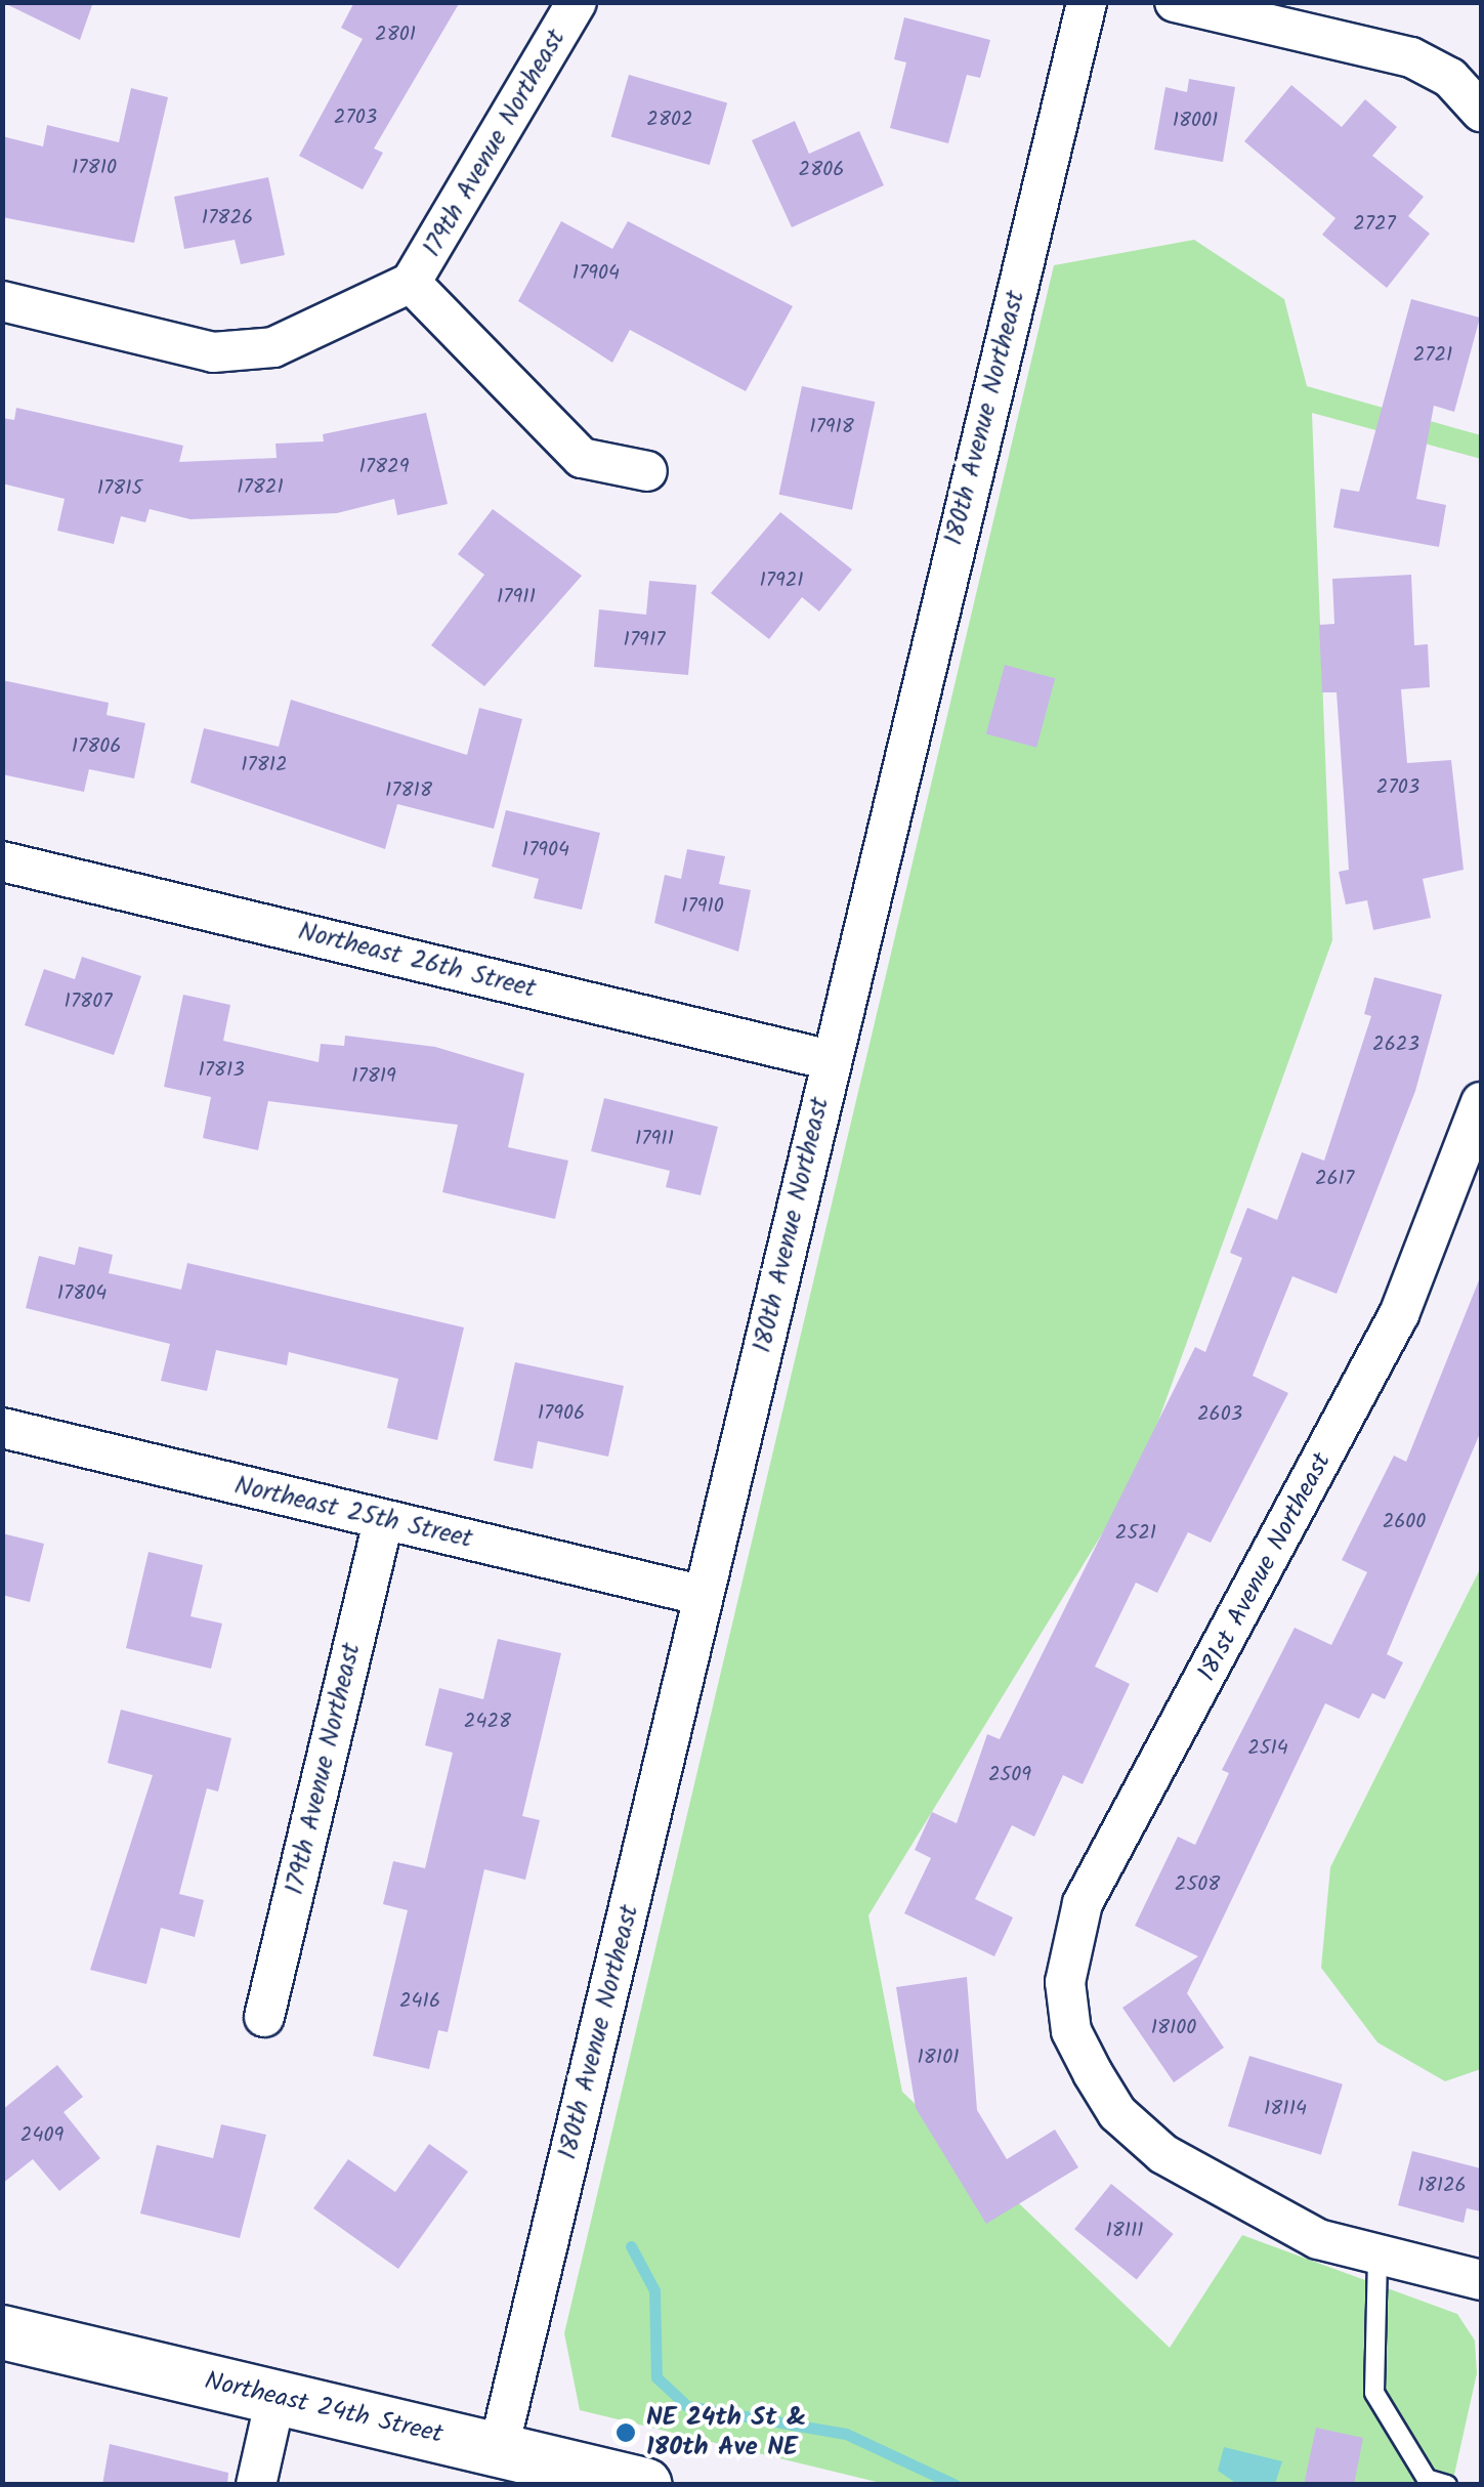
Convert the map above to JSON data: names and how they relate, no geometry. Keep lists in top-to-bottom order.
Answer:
{
  "streets": {
    "main road": ["Northeast 24th Street"],
    "street": [
      "179th Avenue Northeast",
      "180th Avenue Northeast",
      "Northeast 26th Street",
      "Northeast 25th Street",
      "181st Avenue Northeast"
    ]
  },
  "crossings": [
    ["179th Avenue Northeast", "Northeast 25th Street"],
    ["180th Avenue Northeast", "Northeast 26th Street"],
    ["180th Avenue Northeast", "Northeast 25th Street"],
    ["180th Avenue Northeast", "Northeast 24th Street"]
  ],
  "places": ["NE 24th St & 180th Ave NE"],
  "house_numbers": [
    "2801",
    "2703",
    "2802",
    "18001",
    "17810",
    "2806",
    "17826",
    "2727",
    "17904",
    "2721",
    "17918",
    "17829",
    "17821",
    "17815",
    "17921",
    "17911",
    "17917",
    "17806",
    "17812",
    "2703",
    "17818",
    "17904",
    "17910",
    "17807",
    "2623",
    "17813",
    "17819",
    "17911",
    "2617",
    "17804",
    "17906",
    "2603",
    "2600",
    "2521",
    "2428",
    "2514",
    "2509",
    "2508",
    "2416",
    "18100",
    "18101",
    "18114",
    "2409",
    "18126",
    "18111"
  ]
}
